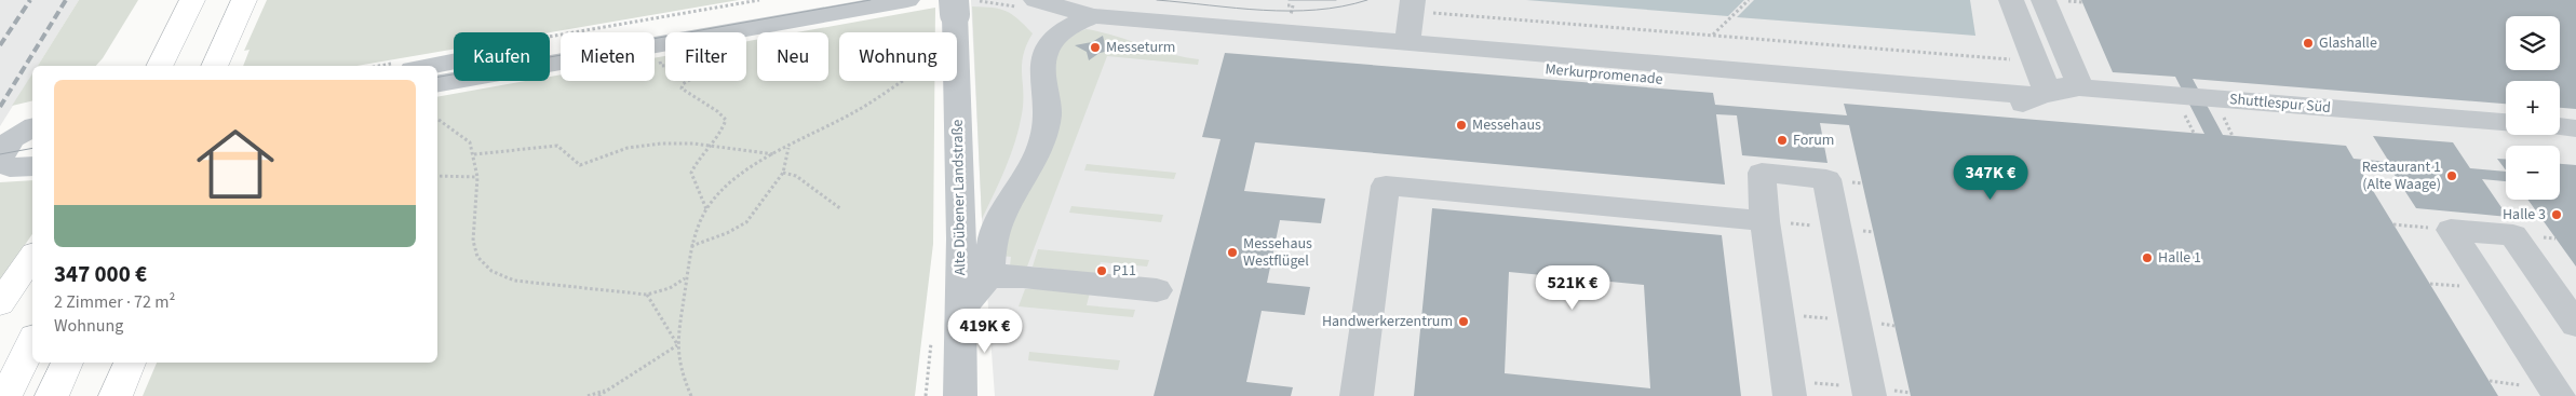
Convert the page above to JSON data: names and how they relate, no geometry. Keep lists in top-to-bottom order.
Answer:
{
  "streets": {
    "street": ["Merkurpromenade", "Shuttlespur Süd", "Alte Dübener Landstraße"]
  },
  "places": [
    "Glashalle",
    "Messeturm",
    "Messehaus",
    "Forum",
    "Restaurant 1 (Alte Waage)",
    "Halle 3",
    "Messehaus Westflügel",
    "Halle 1",
    "P11",
    "Handwerkerzentrum"
  ],
  "page": {
    "map_buttons": ["+", "−"],
    "chip": [
      "Kaufen",
      "Mieten",
      "Filter",
      "Neu",
      "Wohnung"
    ],
    "list": [
      {
        "name": "347 000 €",
        "note": "2 Zimmer · 72 m² · Wohnung"
      }
    ],
    "price": ["347K €", "521K €", "419K €"]
  }
}
